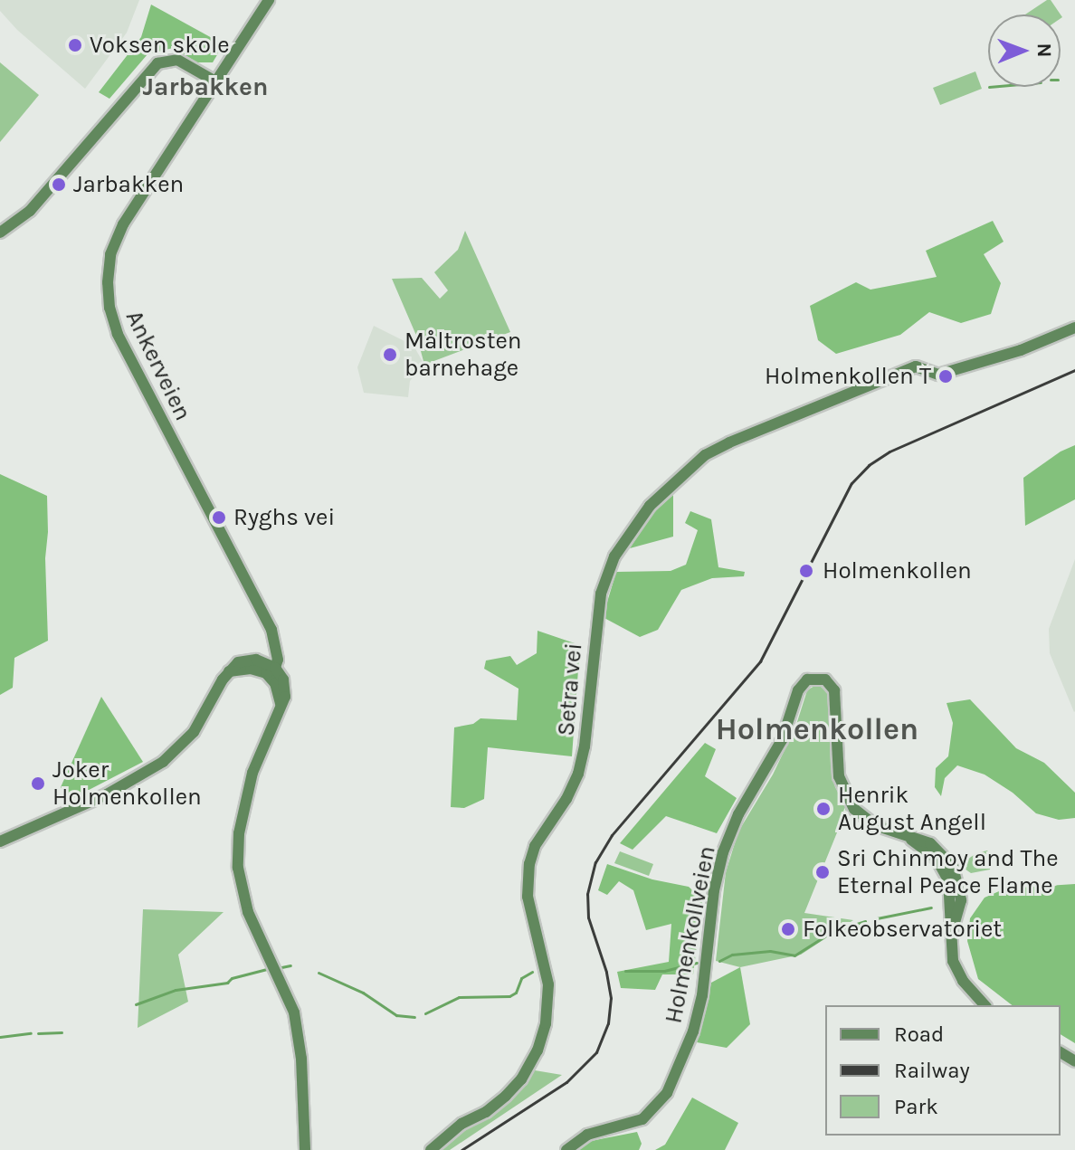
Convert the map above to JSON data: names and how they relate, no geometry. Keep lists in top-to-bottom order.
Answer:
{
  "streets": {
    "main road": ["Ankerveien", "Setra vei", "Holmenkollveien"]
  },
  "districts": ["Jarbakken", "Holmenkollen"],
  "places": [
    "Voksen skole",
    "Jarbakken",
    "Måltrosten barnehage",
    "Holmenkollen T",
    "Ryghs vei",
    "Holmenkollen",
    "Joker Holmenkollen",
    "Henrik August Angell",
    "Sri Chinmoy and The Eternal Peace Flame",
    "Folkeobservatoriet"
  ],
  "legend": ["Road", "Railway", "Park"],
  "north": "right"
}
